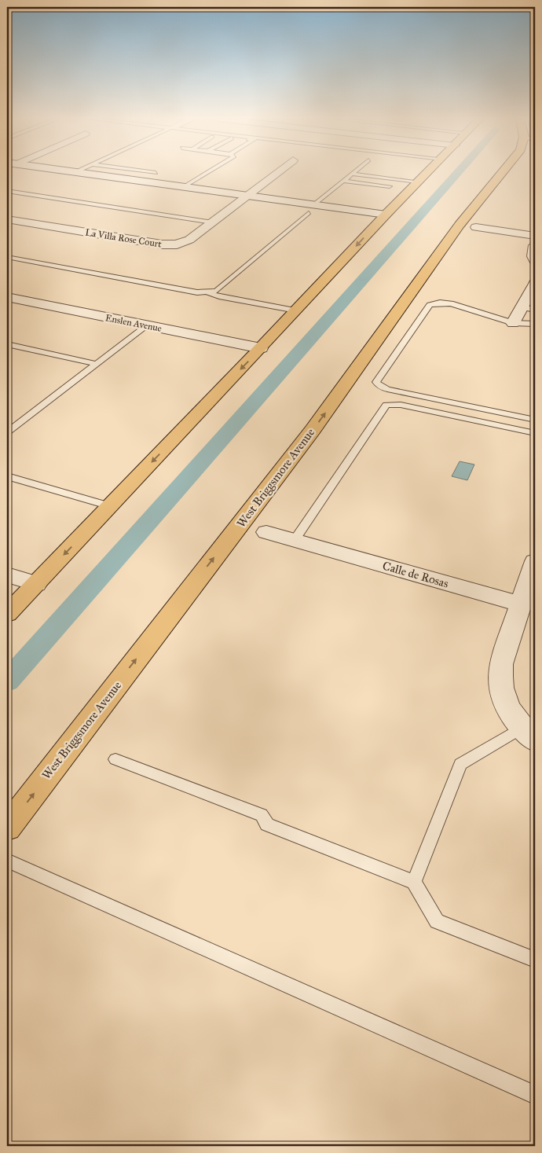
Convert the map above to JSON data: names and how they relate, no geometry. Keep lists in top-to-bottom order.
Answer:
{
  "streets": {
    "main road": ["West Briggsmore Avenue"],
    "street": ["La Villa Rose Court", "Enslen Avenue", "Calle de Rosas"]
  }
}
